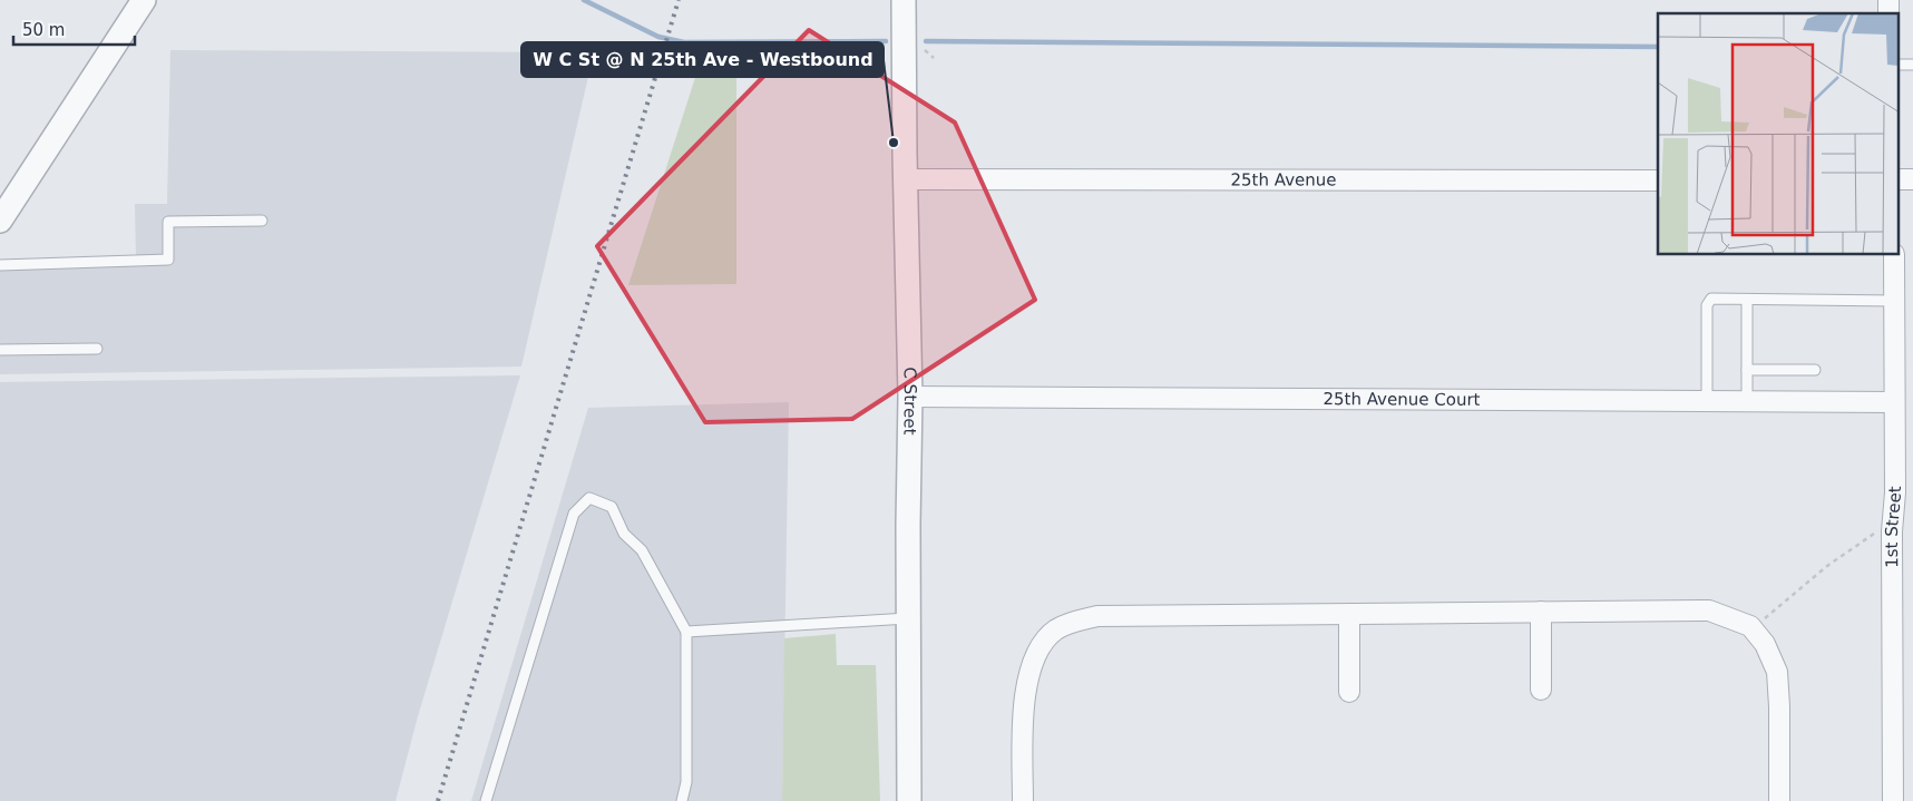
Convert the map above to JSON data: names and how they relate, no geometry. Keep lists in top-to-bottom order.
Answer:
{
  "streets": {
    "street": [
      "25th Avenue",
      "C Street",
      "25th Avenue Court",
      "1st Street"
    ]
  },
  "crossings": [
    ["25th Avenue", "C Street"],
    ["C Street", "25th Avenue Court"],
    ["25th Avenue Court", "1st Street"]
  ],
  "places": ["W C St @ N 25th Ave - Westbound"],
  "scale_bar": "50 m"
}
